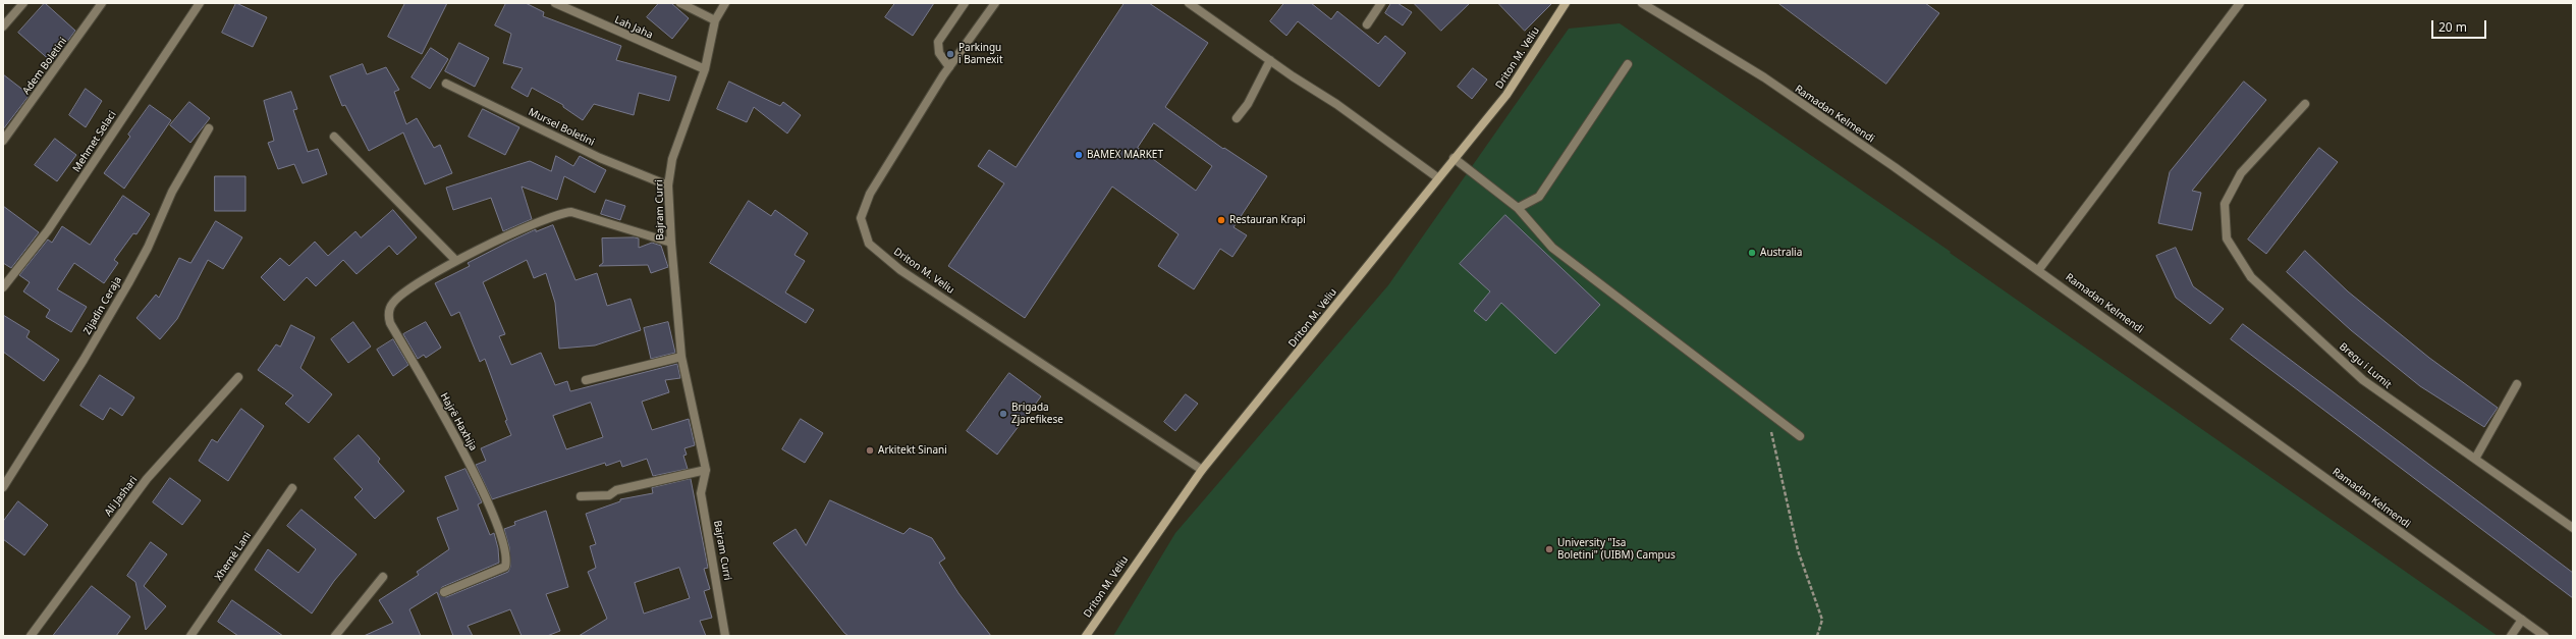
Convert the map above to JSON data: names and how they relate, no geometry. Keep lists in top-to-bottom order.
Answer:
{
  "streets": {
    "street": [
      "Lah Jaha",
      "Driton M. Veliu",
      "Adem Boletini",
      "Ramadan Kelmendi",
      "Mursel Boletini",
      "Mehmet Selaci",
      "Bajram Curri",
      "Zijadin Ceraja",
      "Bregu i Lumit",
      "Hajrë Haxhija",
      "Ali Jashari",
      "Xhemë Lani"
    ]
  },
  "crossings": [
    ["Lah Jaha", "Bajram Curri"],
    ["Mursel Boletini", "Bajram Curri"],
    ["Bajram Curri", "Hajrë Haxhija"]
  ],
  "places": [
    "Parkingu i Bamexit",
    "BAMEX MARKET",
    "Restauran Krapi",
    "Australia",
    "Brigada Zjarefikese",
    "Arkitekt Sinani",
    "University \"Isa Boletini\" (UIBM) Campus"
  ],
  "scale_bar": "20 m"
}
